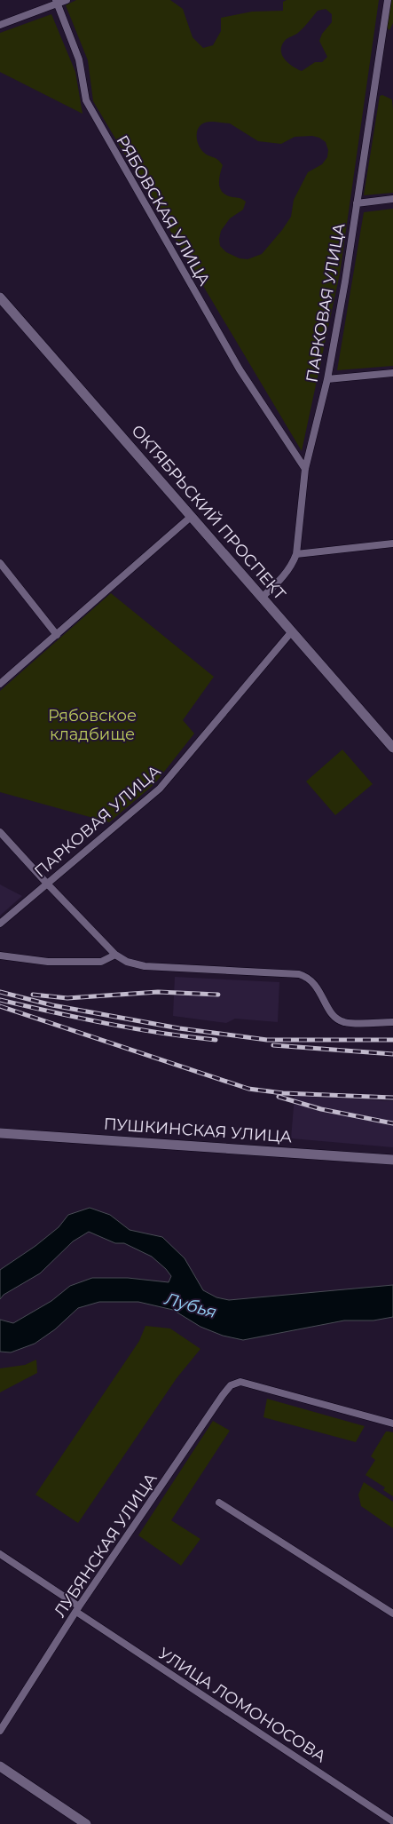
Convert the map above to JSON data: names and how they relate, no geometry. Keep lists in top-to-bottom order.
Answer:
{
  "streets": {
    "street": [
      "РЯБОВСКАЯ УЛИЦА",
      "ПАРКОВАЯ УЛИЦА",
      "ОКТЯБРЬСКИЙ ПРОСПЕКТ",
      "ПУШКИНСКАЯ УЛИЦА",
      "ЛУБЯНСКАЯ УЛИЦА",
      "УЛИЦА ЛОМОНОСОВА"
    ]
  },
  "crossings": [
    ["РЯБОВСКАЯ УЛИЦА", "ПАРКОВАЯ УЛИЦА"],
    ["ПАРКОВАЯ УЛИЦА", "ОКТЯБРЬСКИЙ ПРОСПЕКТ"],
    ["ЛУБЯНСКАЯ УЛИЦА", "УЛИЦА ЛОМОНОСОВА"]
  ],
  "water": ["Лубья"],
  "parks": ["Рябовское кладбище"]
}
